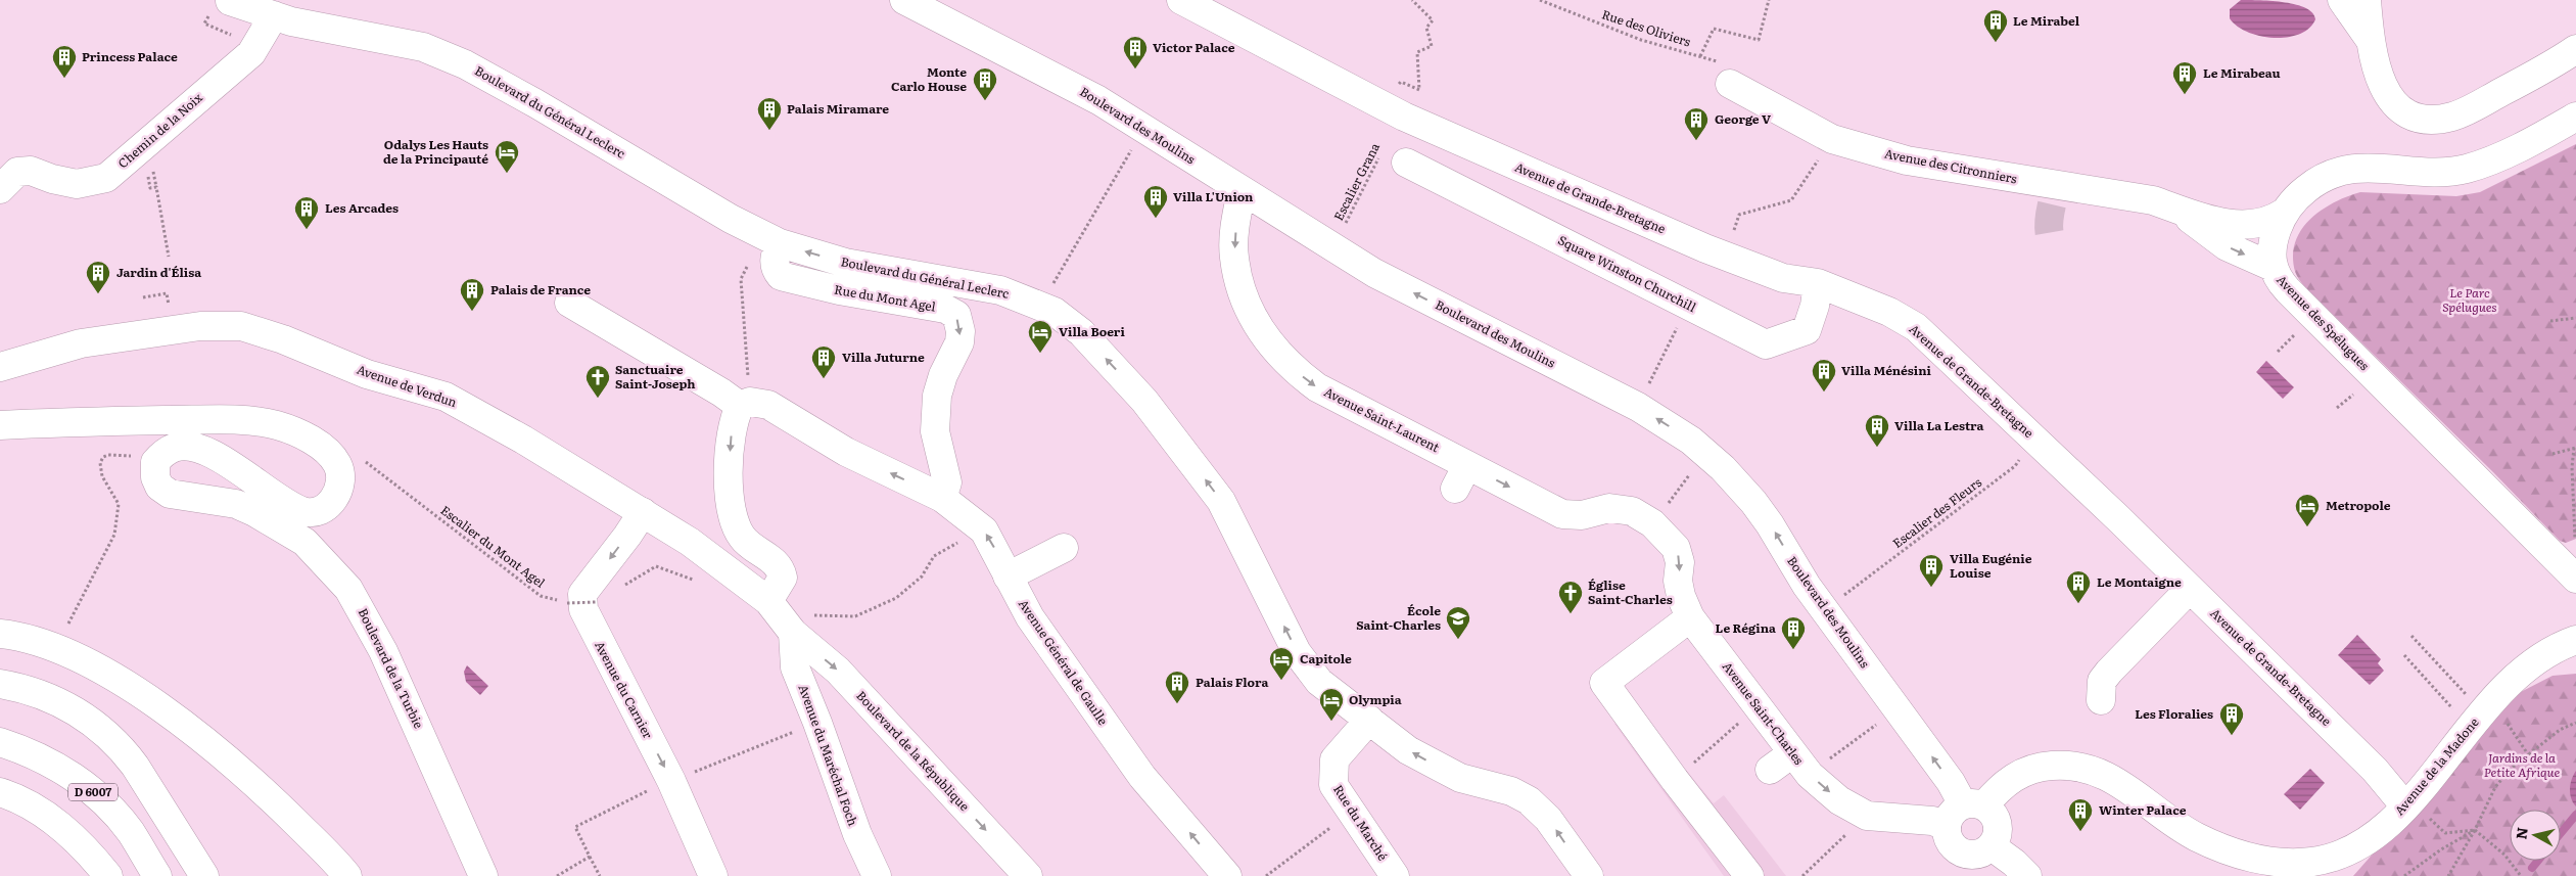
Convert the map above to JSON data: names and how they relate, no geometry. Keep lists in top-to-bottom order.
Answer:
{
  "streets": {
    "street": [
      "Boulevard du Général Leclerc",
      "Boulevard des Moulins",
      "Chemin de la Noix",
      "Avenue des Citronniers",
      "Avenue de Grande-Bretagne",
      "Square Winston Churchill",
      "Rue du Mont Agel",
      "Avenue des Spélugues",
      "Avenue de Verdun",
      "Avenue Saint-Laurent",
      "Avenue Général de Gaulle",
      "Boulevard de la Turbie",
      "Avenue du Carnier",
      "Avenue Saint-Charles",
      "Boulevard de la République",
      "Avenue du Maréchal Foch",
      "Avenue de la Madone",
      "D 6007",
      "Rue du Marché"
    ],
    "path": [
      "Rue des Oliviers",
      "Escalier Grana",
      "Escalier des Fleurs",
      "Escalier du Mont Agel"
    ]
  },
  "crossings": [
    ["Rue des Oliviers", "Avenue des Citronniers"],
    ["Boulevard du Général Leclerc", "Chemin de la Noix"],
    ["Boulevard du Général Leclerc", "Rue du Mont Agel"],
    ["Boulevard du Général Leclerc", "Rue du Marché"],
    ["Boulevard des Moulins", "Avenue Saint-Laurent"],
    ["Boulevard des Moulins", "Avenue Saint-Charles"],
    ["Boulevard des Moulins", "Avenue de la Madone"],
    ["Avenue des Citronniers", "Avenue des Spélugues"],
    ["Escalier Grana", "Square Winston Churchill"],
    ["Avenue de Grande-Bretagne", "Square Winston Churchill"],
    ["Avenue de Grande-Bretagne", "Escalier des Fleurs"],
    ["Avenue de Grande-Bretagne", "Avenue de la Madone"],
    ["Rue du Mont Agel", "Avenue Général de Gaulle"],
    ["Avenue de Verdun", "Avenue du Carnier"],
    ["Avenue de Verdun", "Boulevard de la République"],
    ["Avenue Saint-Laurent", "Avenue Saint-Charles"],
    ["Avenue Saint-Charles", "Avenue de la Madone"],
    ["Boulevard de la République", "Avenue du Maréchal Foch"]
  ],
  "one_way": [
    "Boulevard du Général Leclerc",
    "Boulevard des Moulins",
    "Avenue Saint-Laurent",
    "Avenue Général de Gaulle",
    "Avenue du Carnier",
    "Avenue Saint-Charles",
    "Boulevard de la République"
  ],
  "parks": ["Le Parc Spélugues", "Jardins de la Petite Afrique"],
  "places": {
    "building": [
      "Le Mirabel",
      "Victor Palace",
      "Princess Palace",
      "Le Mirabeau",
      "Monte Carlo House",
      "Palais Miramare",
      "George V",
      "Villa L'Union",
      "Les Arcades",
      "Jardin d'Élisa",
      "Palais de France",
      "Villa Juturne",
      "Villa Ménésini",
      "Villa La Lestra",
      "Villa Eugénie Louise",
      "Le Montaigne",
      "Le Régina",
      "Palais Flora",
      "Les Floralies",
      "Winter Palace"
    ],
    "hotel": [
      "Odalys Les Hauts de la Principauté",
      "Villa Boeri",
      "Metropole",
      "Capitole",
      "Olympia"
    ],
    "church": ["Sanctuaire Saint-Joseph", "Église Saint-Charles"],
    "school or university": ["École Saint-Charles"]
  },
  "north": "left"
}
